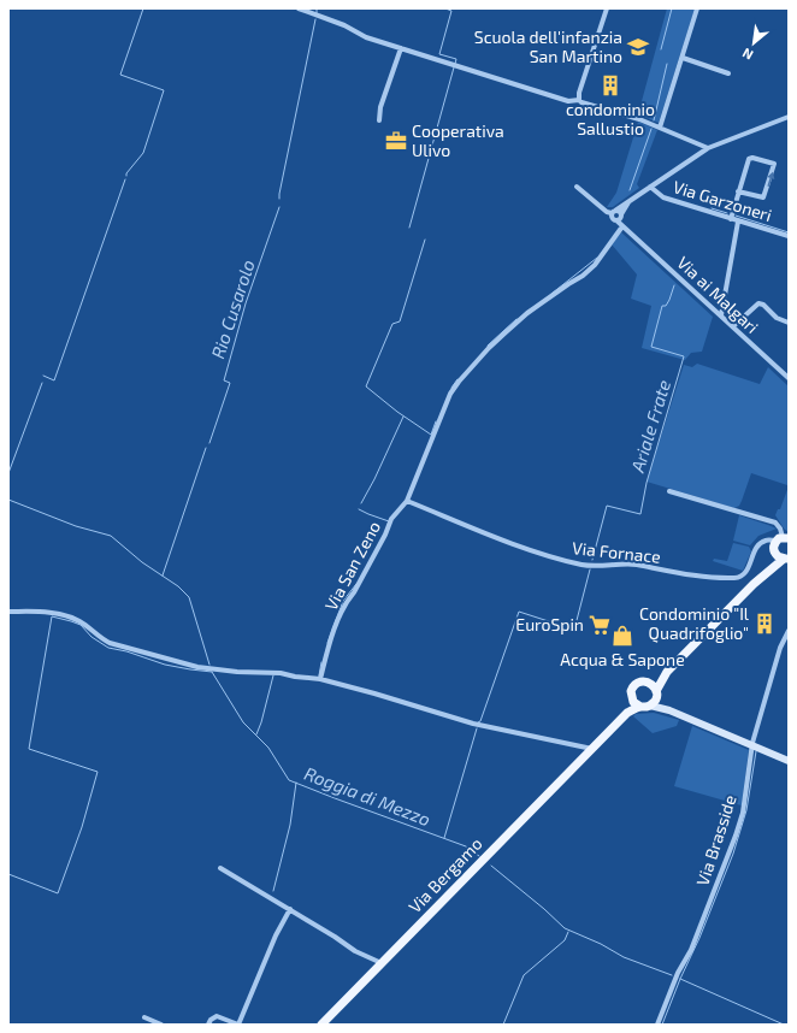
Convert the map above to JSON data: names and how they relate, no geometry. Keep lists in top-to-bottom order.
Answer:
{
  "streets": {
    "main road": ["Via Bergamo"],
    "street": [
      "Via Garzoneri",
      "Via ai Malgari",
      "Via Fornace",
      "Via San Zeno",
      "Via Brasside"
    ]
  },
  "crossings": [
    ["Via Fornace", "Via San Zeno"]
  ],
  "water": ["Rio Cusarolo", "Ariale Frate", "Roggia di Mezzo"],
  "places": {
    "school or university": ["Scuola dell'infanzia San Martino"],
    "building": ["condominio Sallustio", "Condominio \"Il Quadrifoglio\""],
    "office": ["Cooperativa Ulivo"],
    "supermarket": ["EuroSpin"],
    "shop": ["Acqua & Sapone"]
  },
  "north": "bottom left"
}
